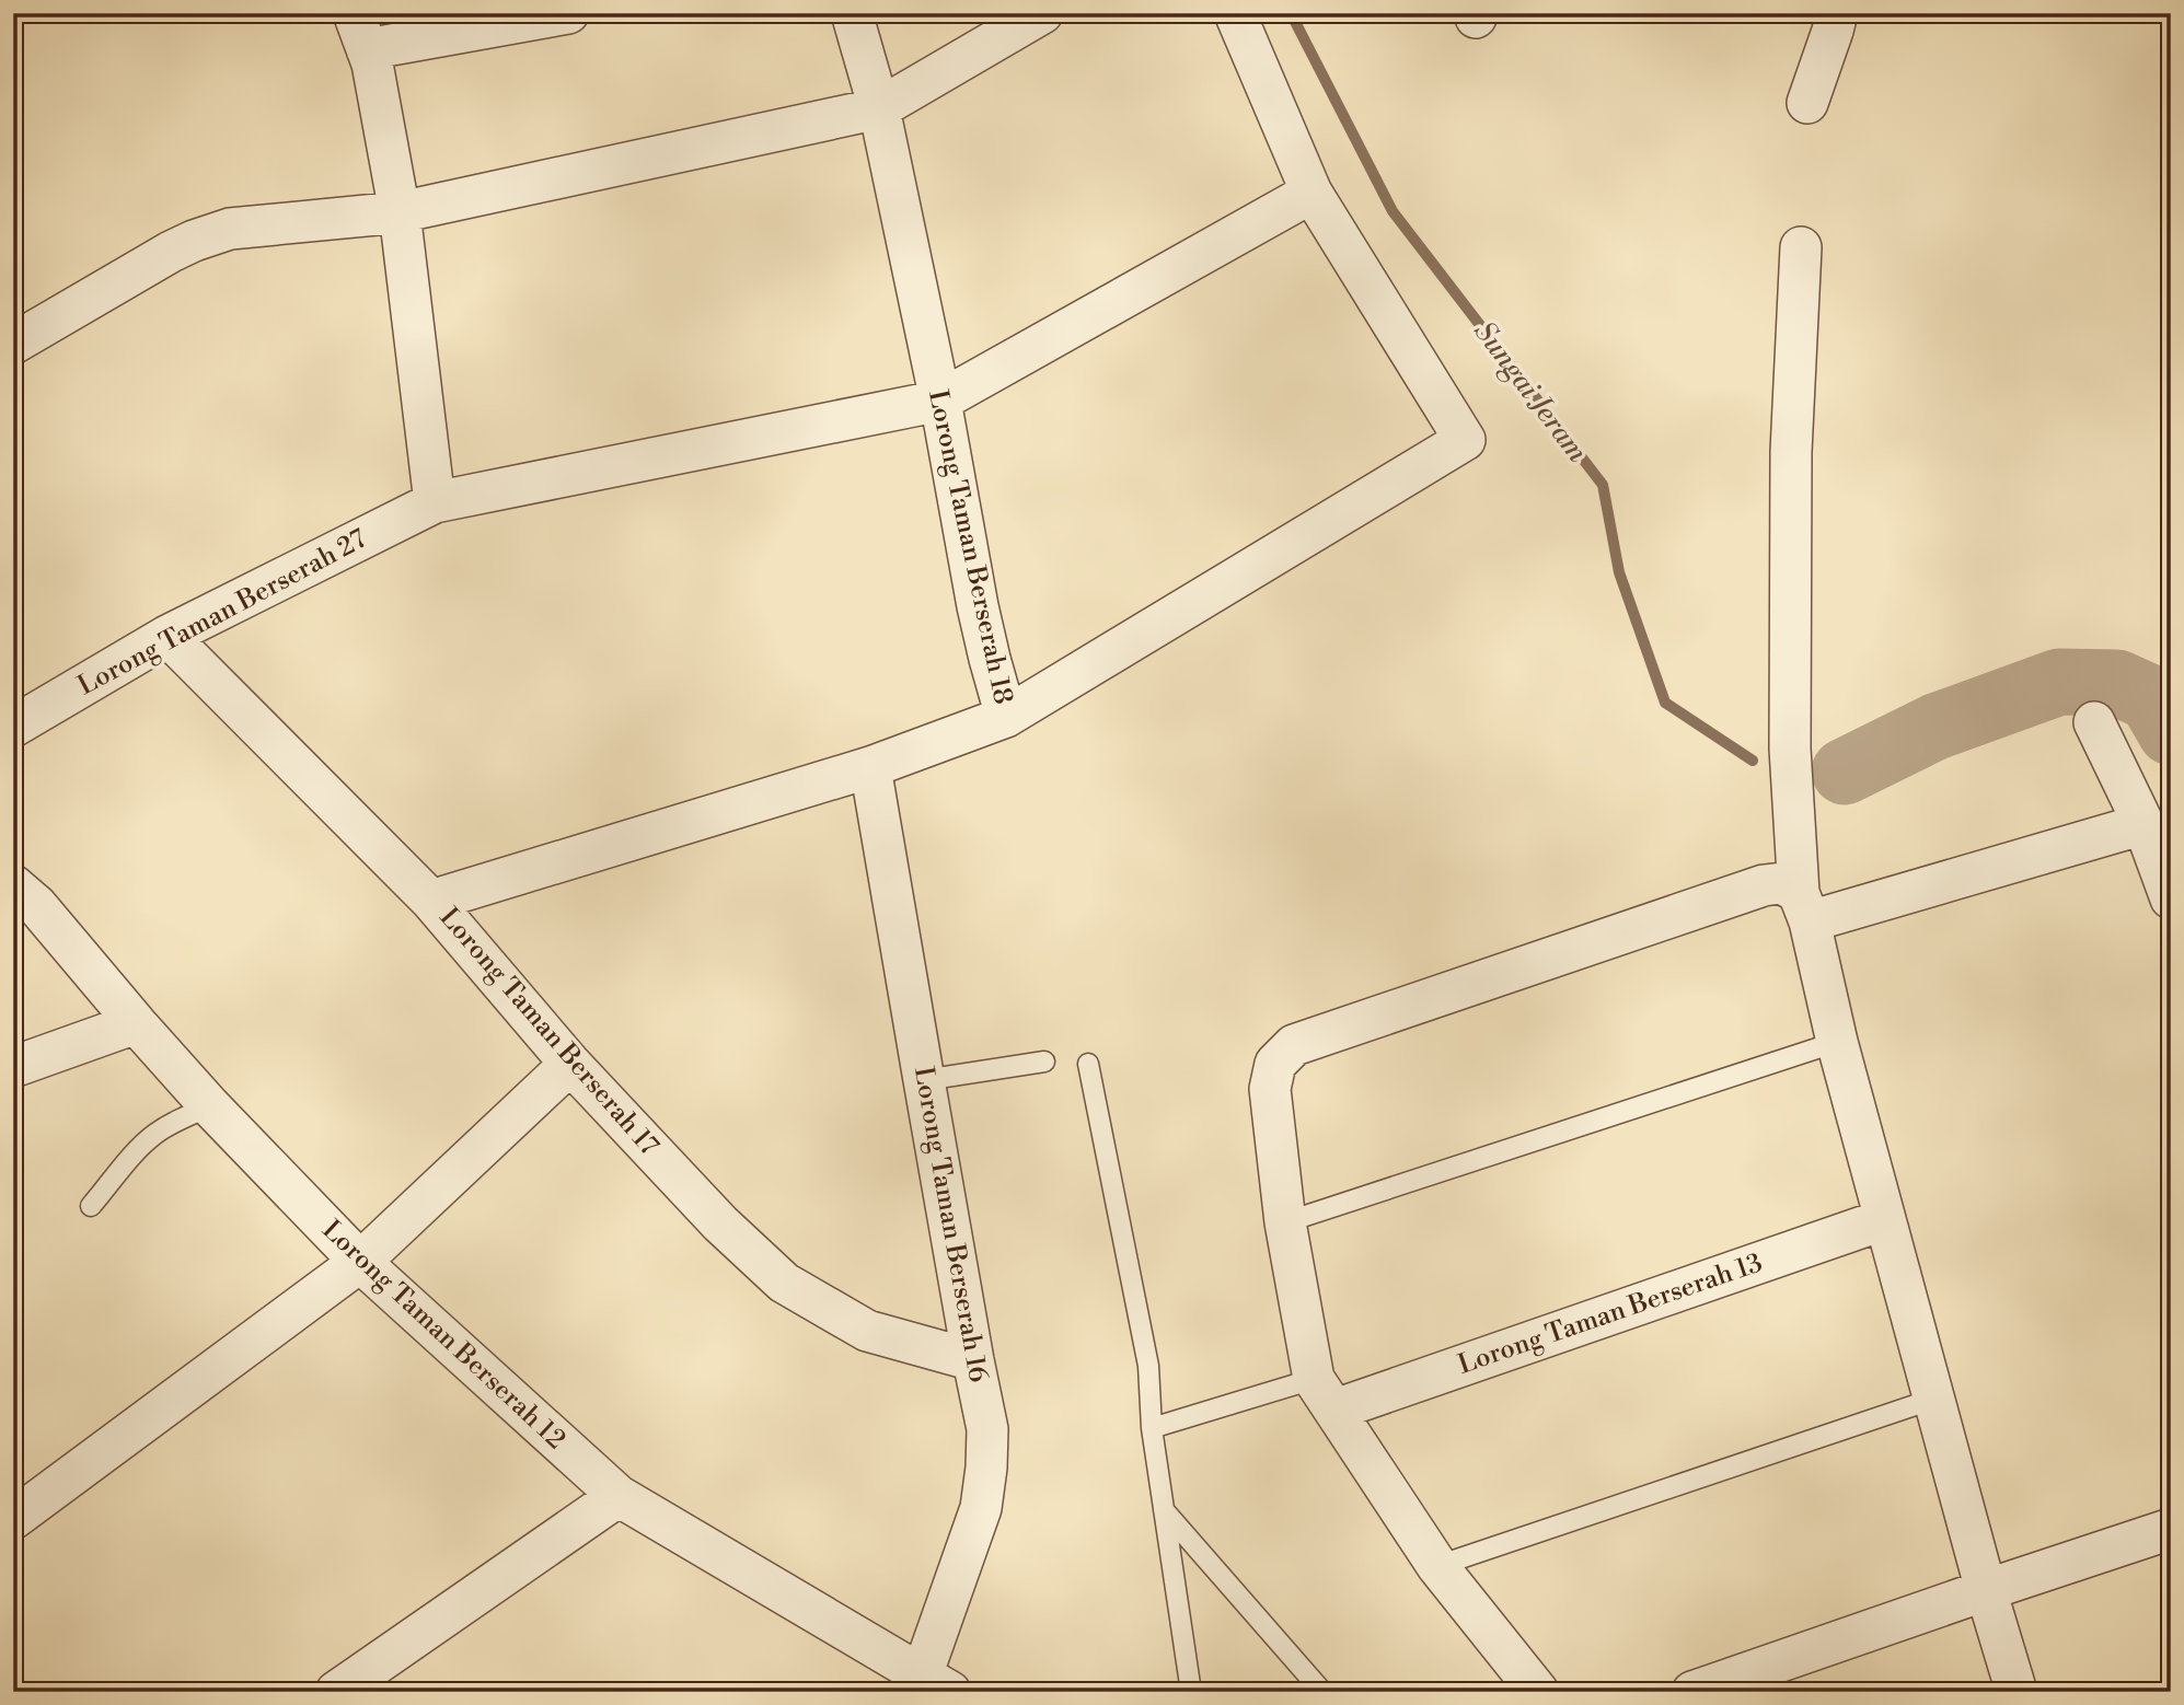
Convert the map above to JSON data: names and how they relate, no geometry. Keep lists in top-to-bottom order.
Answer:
{
  "streets": {
    "street": [
      "Lorong Taman Berserah 18",
      "Lorong Taman Berserah 27",
      "Lorong Taman Berserah 17",
      "Lorong Taman Berserah 16",
      "Lorong Taman Berserah 13",
      "Lorong Taman Berserah 12"
    ]
  },
  "crossings": [
    ["Lorong Taman Berserah 18", "Lorong Taman Berserah 27"],
    ["Lorong Taman Berserah 18", "Lorong Taman Berserah 17"],
    ["Lorong Taman Berserah 18", "Lorong Taman Berserah 16"],
    ["Lorong Taman Berserah 27", "Lorong Taman Berserah 17"],
    ["Lorong Taman Berserah 17", "Lorong Taman Berserah 16"],
    ["Lorong Taman Berserah 16", "Lorong Taman Berserah 12"]
  ],
  "water": ["Sungai Jeram"]
}
